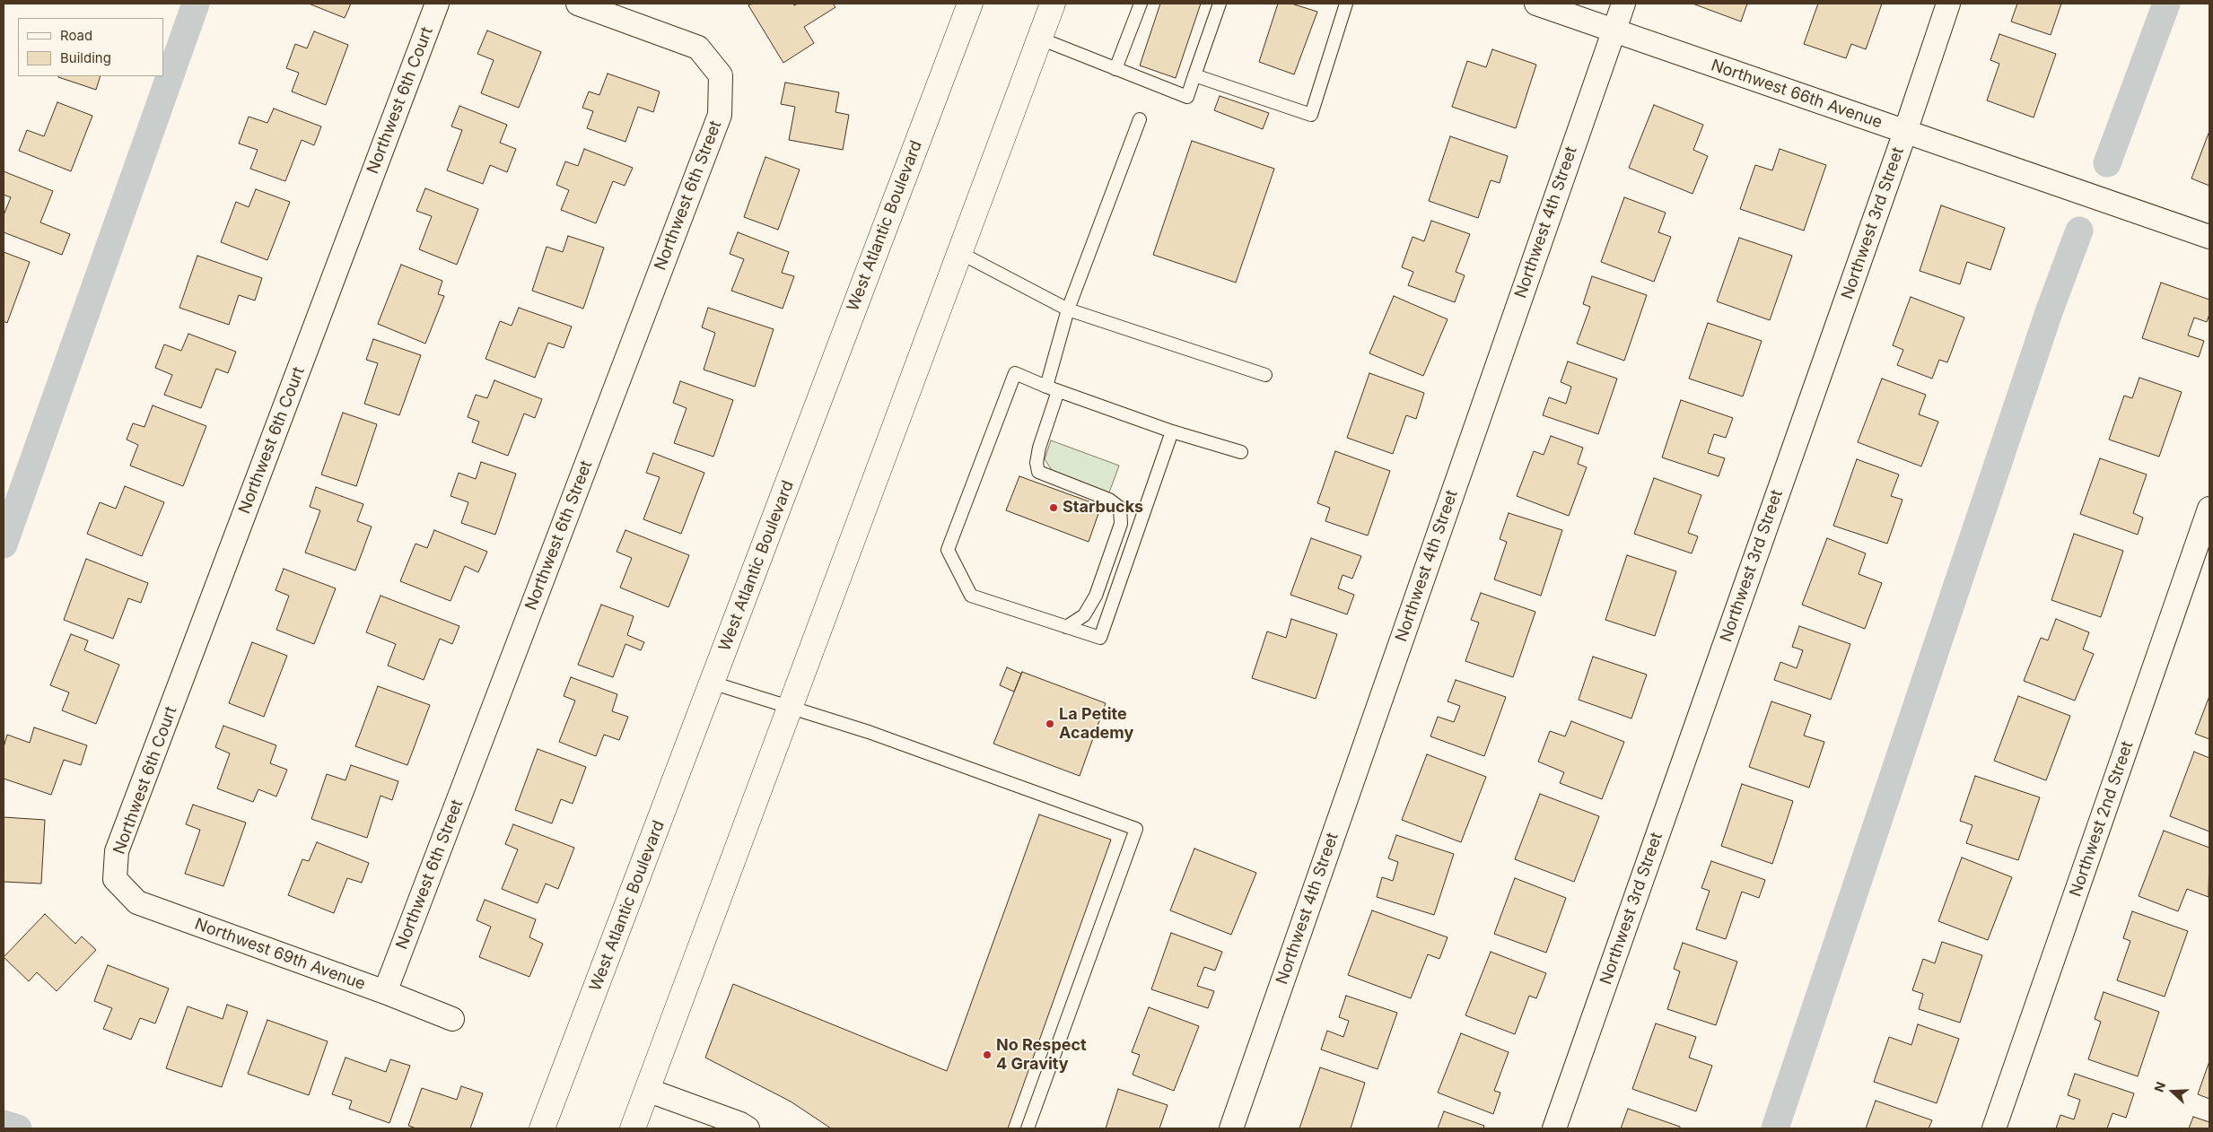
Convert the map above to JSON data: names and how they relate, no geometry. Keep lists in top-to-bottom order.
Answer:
{
  "streets": {
    "main road": ["West Atlantic Boulevard"],
    "street": [
      "Northwest 66th Avenue",
      "Northwest 6th Court",
      "Northwest 6th Street",
      "Northwest 4th Street",
      "Northwest 3rd Street",
      "Northwest 2nd Street",
      "Northwest 69th Avenue"
    ]
  },
  "crossings": [
    ["Northwest 66th Avenue", "Northwest 4th Street"],
    ["Northwest 66th Avenue", "Northwest 3rd Street"],
    ["Northwest 6th Court", "Northwest 69th Avenue"],
    ["Northwest 6th Street", "Northwest 69th Avenue"]
  ],
  "places": ["Starbucks", "La Petite Academy", "No Respect 4 Gravity"],
  "legend": ["Road", "Building"],
  "north": "left"
}
